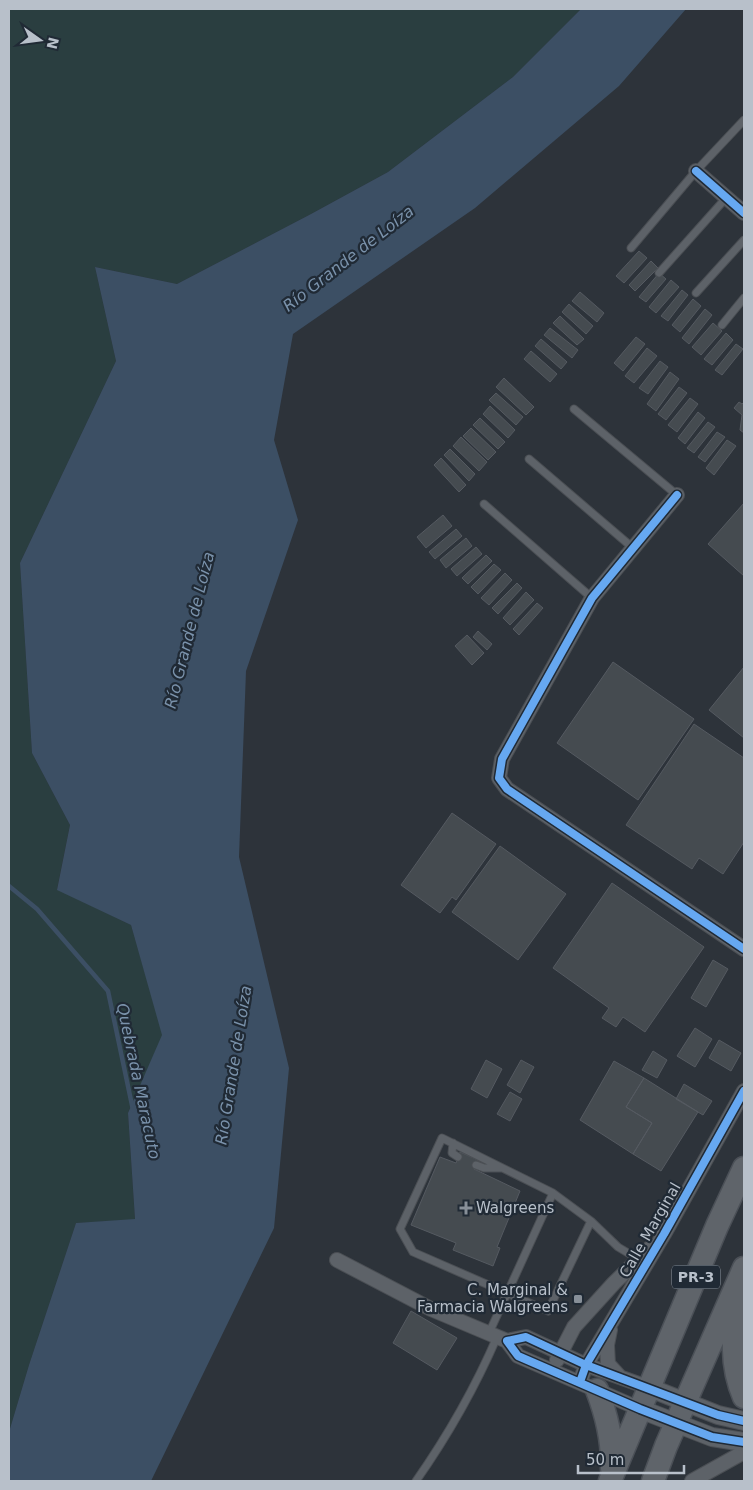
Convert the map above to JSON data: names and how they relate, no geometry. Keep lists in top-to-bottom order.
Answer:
{
  "streets": {
    "main road": ["PR-3"],
    "street": ["Calle Marginal"]
  },
  "water": ["Río Grande de Loíza", "Quebrada Maracuto"],
  "places": {
    "health": ["Walgreens"],
    "transit": ["C. Marginal & Farmacia Walgreens"]
  },
  "scale_bar": "50 m",
  "north": "right"
}
